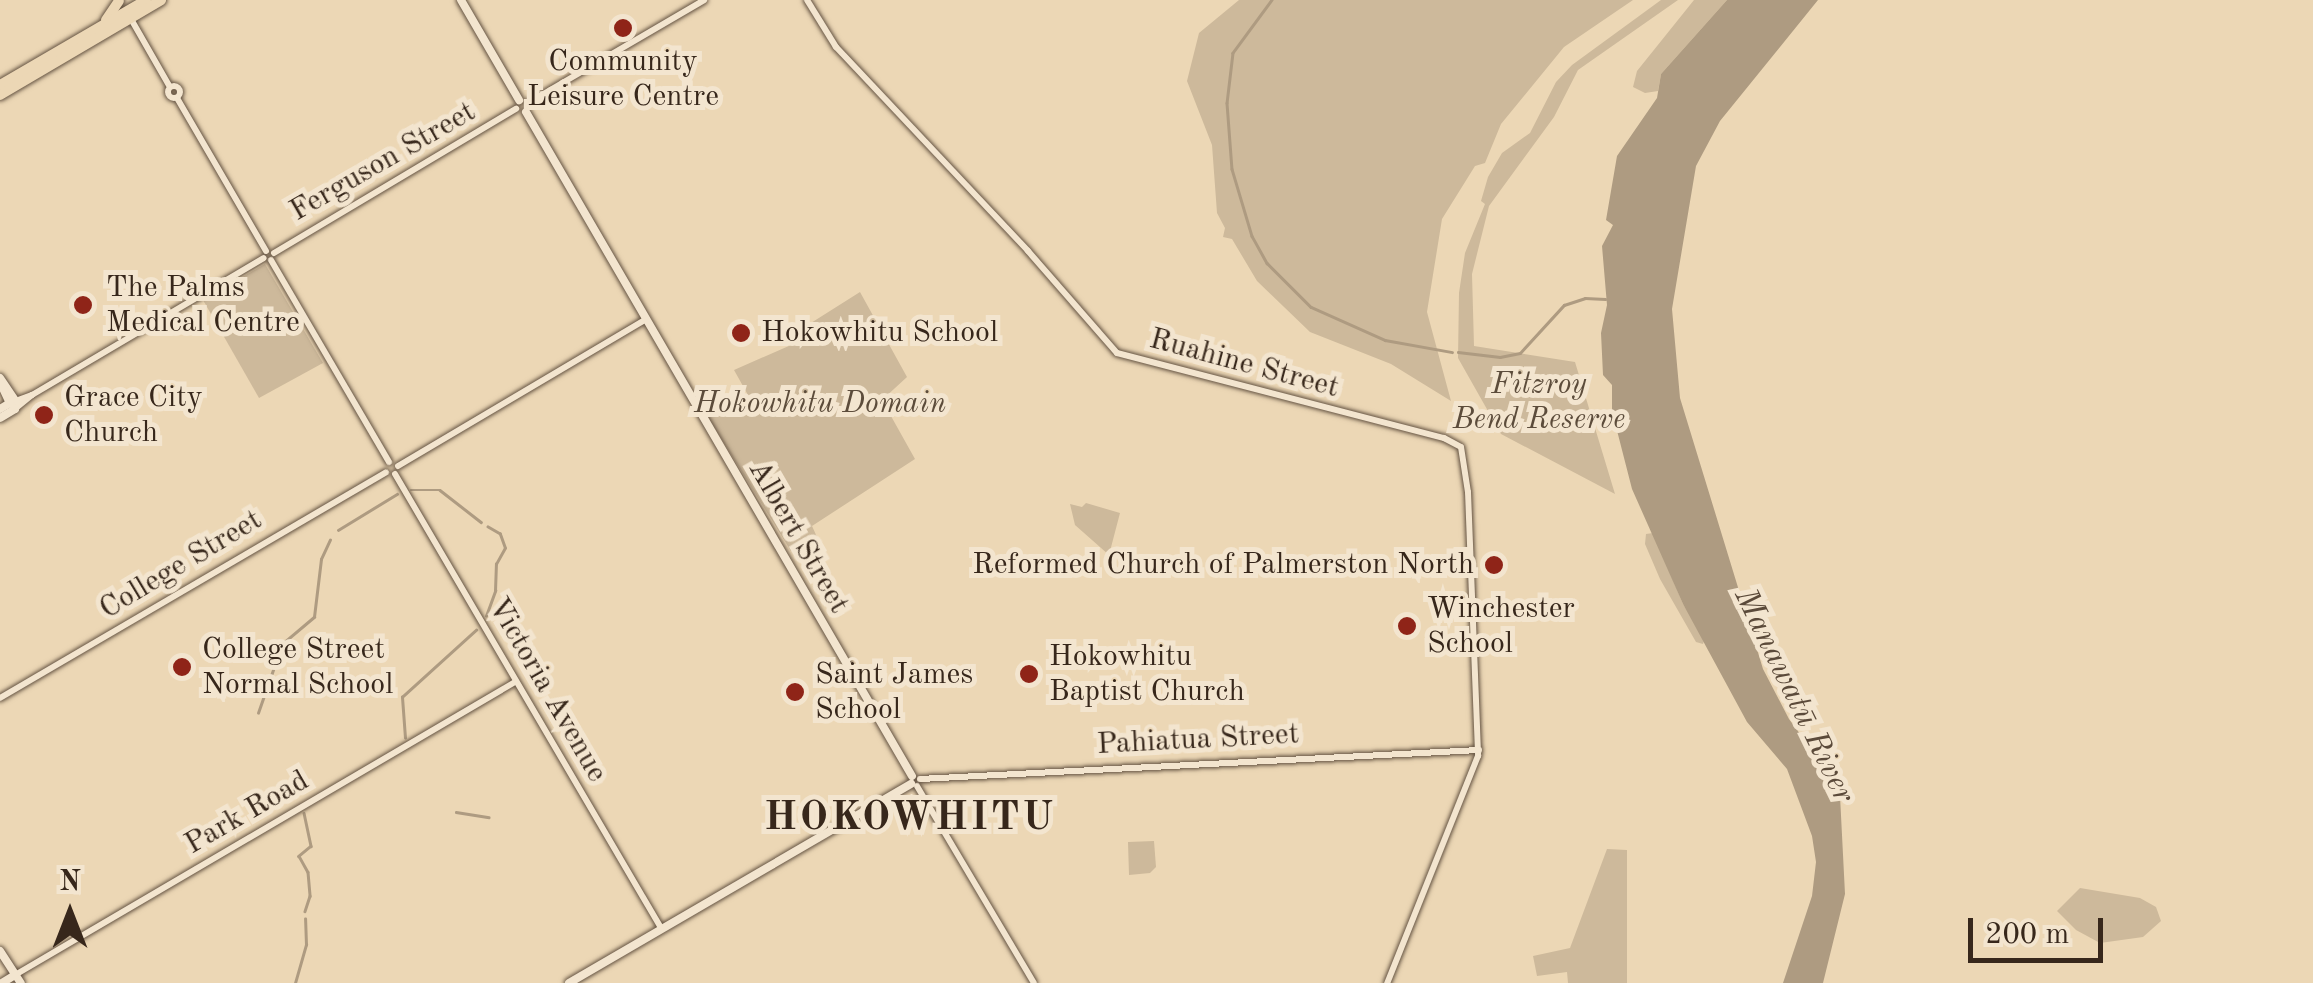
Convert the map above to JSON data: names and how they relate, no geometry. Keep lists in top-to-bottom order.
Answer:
{
  "streets": {
    "main road": ["Ferguson Street", "Albert Street", "Park Road"],
    "street": [
      "Ruahine Street",
      "College Street",
      "Victoria Avenue",
      "Pahiatua Street"
    ]
  },
  "crossings": [
    ["Ferguson Street", "Albert Street"],
    ["Ruahine Street", "Pahiatua Street"],
    ["Albert Street", "Pahiatua Street"],
    ["Victoria Avenue", "Park Road"]
  ],
  "districts": ["HOKOWHITU"],
  "water": ["Manawatū River"],
  "parks": ["Fitzroy Bend Reserve", "Hokowhitu Domain"],
  "places": [
    "Community Leisure Centre",
    "The Palms Medical Centre",
    "Hokowhitu School",
    "Grace City Church",
    "Reformed Church of Palmerston North",
    "Winchester School",
    "College Street Normal School",
    "Hokowhitu Baptist Church",
    "Saint James School"
  ],
  "scale_bar": "200 m",
  "north": "top"
}
